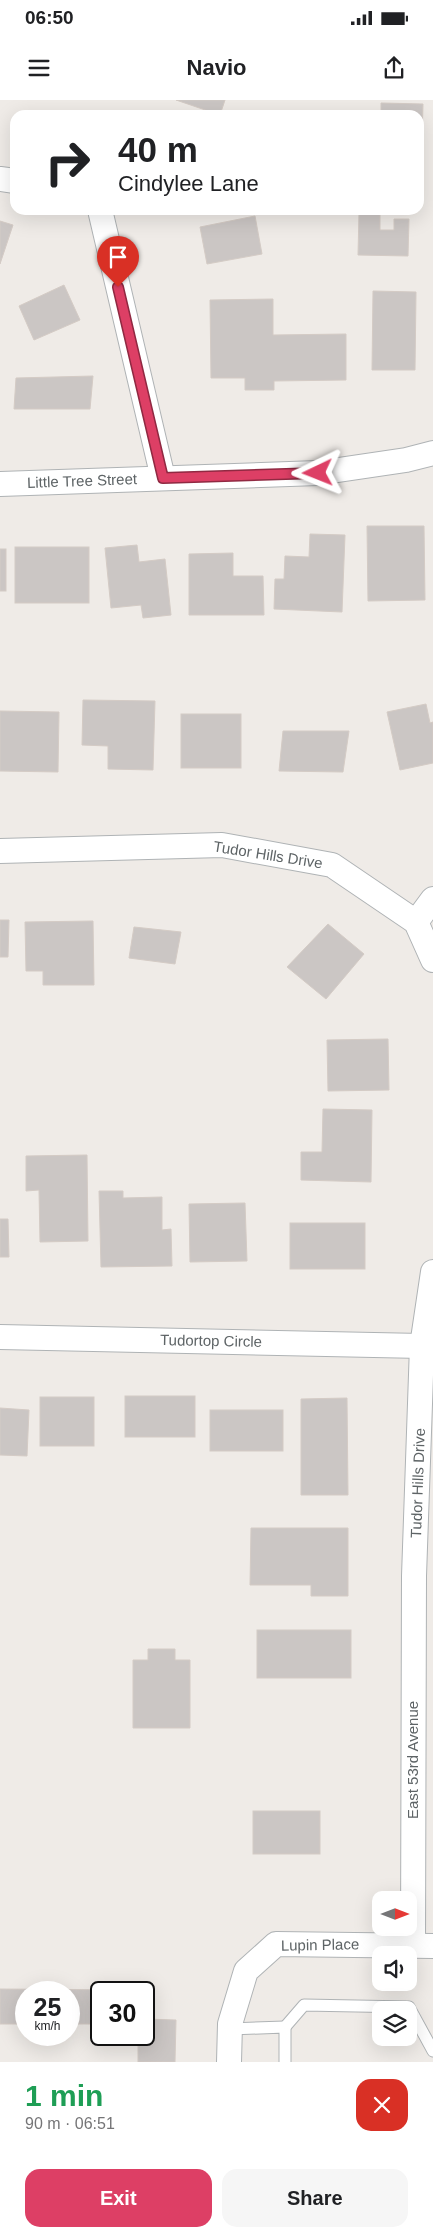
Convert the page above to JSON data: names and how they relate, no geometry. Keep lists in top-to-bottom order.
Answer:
{
  "streets": {
    "street": [
      "Little Tree Street",
      "Tudor Hills Drive",
      "Tudortop Circle",
      "East 53rd Avenue",
      "Lupin Place"
    ]
  },
  "crossings": [
    ["Tudor Hills Drive", "Tudortop Circle"],
    ["Tudor Hills Drive", "East 53rd Avenue"],
    ["East 53rd Avenue", "Lupin Place"]
  ],
  "north": "right",
  "page": {
    "status": "06:50",
    "header": "Navio",
    "turn": ["40 m", "Cindylee Lane"],
    "speed": "25 km/h",
    "limit": "30",
    "heading": ["1 min", "90 m · 06:51"],
    "buttons": ["Exit", "Share"]
  }
}
